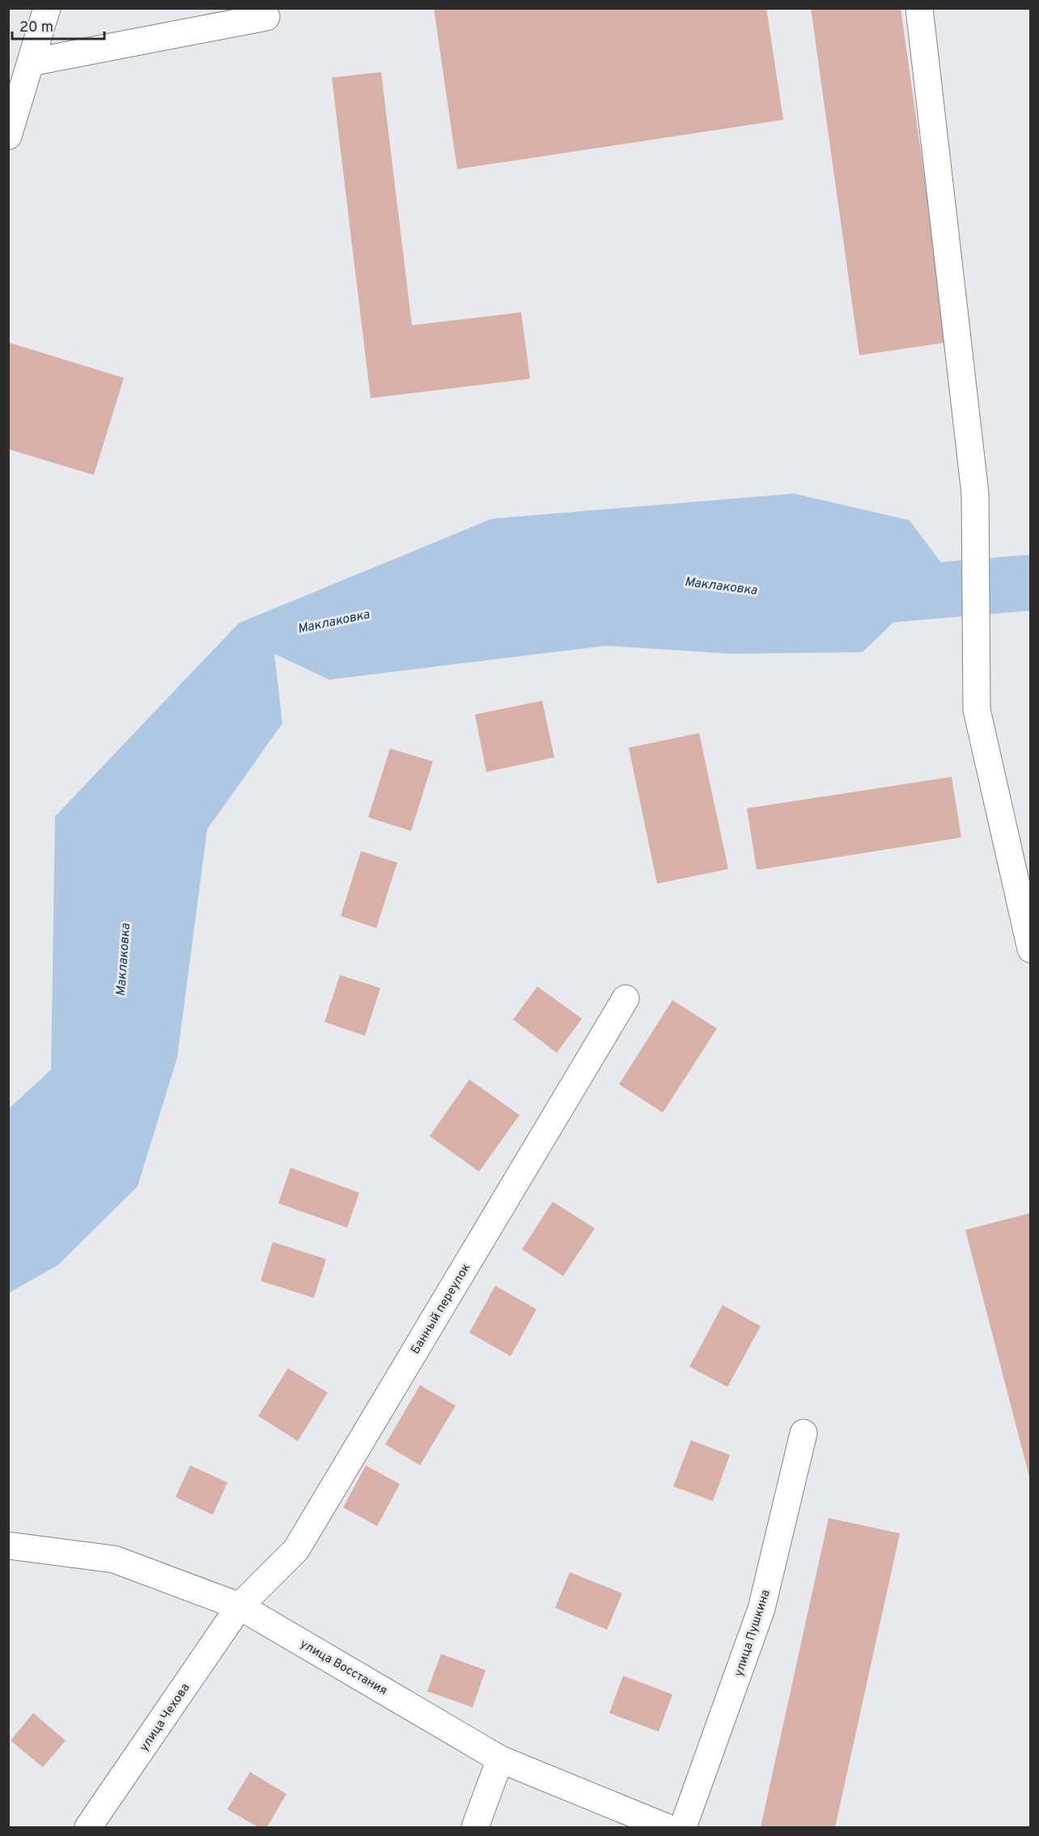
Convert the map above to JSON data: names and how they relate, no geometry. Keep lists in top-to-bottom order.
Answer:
{
  "streets": {
    "street": [
      "Банный переулок",
      "улица Пушкина",
      "улица Восстания",
      "улица Чехова"
    ]
  },
  "crossings": [
    ["Банный переулок", "улица Восстания"],
    ["Банный переулок", "улица Чехова"],
    ["улица Восстания", "улица Чехова"]
  ],
  "water": ["Маклаковка"],
  "scale_bar": "20 m"
}
